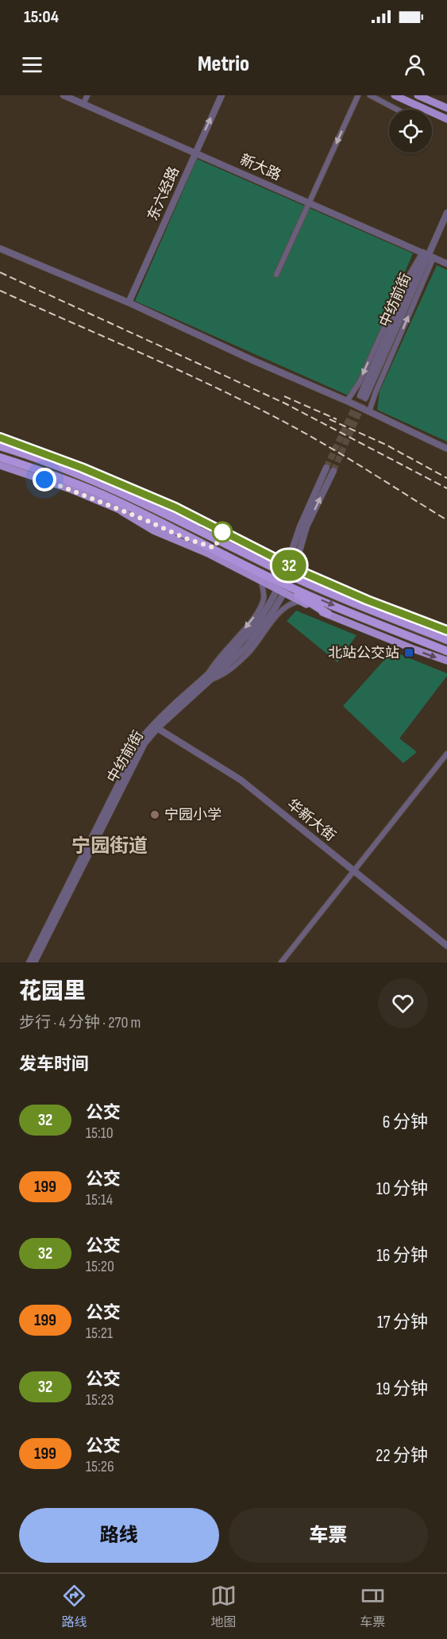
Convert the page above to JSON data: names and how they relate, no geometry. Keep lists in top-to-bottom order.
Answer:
{
  "streets": {
    "street": [
      "新大路",
      "东六经路",
      "中纺前街",
      "华新大街"
    ]
  },
  "crossings": [
    ["新大路", "东六经路"],
    ["中纺前街", "华新大街"]
  ],
  "districts": ["宁园街道"],
  "places": {
    "transit": ["北站公交站"],
    "other": ["宁园小学"]
  },
  "lines": ["bus line 32"],
  "page": {
    "status": "15:04",
    "header": "Metrio",
    "on_map": "32",
    "heading": [
      ["花园里", "步行 · 4 分钟 · 270 m"],
      "发车时间"
    ],
    "list": [
      {
        "mark": "32",
        "name": "公交",
        "note": "15:10",
        "value": "6 分钟"
      },
      {
        "mark": "199",
        "name": "公交",
        "note": "15:14",
        "value": "10 分钟"
      },
      {
        "mark": "32",
        "name": "公交",
        "note": "15:20",
        "value": "16 分钟"
      },
      {
        "mark": "199",
        "name": "公交",
        "note": "15:21",
        "value": "17 分钟"
      },
      {
        "mark": "32",
        "name": "公交",
        "note": "15:23",
        "value": "19 分钟"
      },
      {
        "mark": "199",
        "name": "公交",
        "note": "15:26",
        "value": "22 分钟"
      }
    ],
    "buttons": ["路线", "车票"],
    "tabs": ["路线", "地图", "车票"]
  }
}
